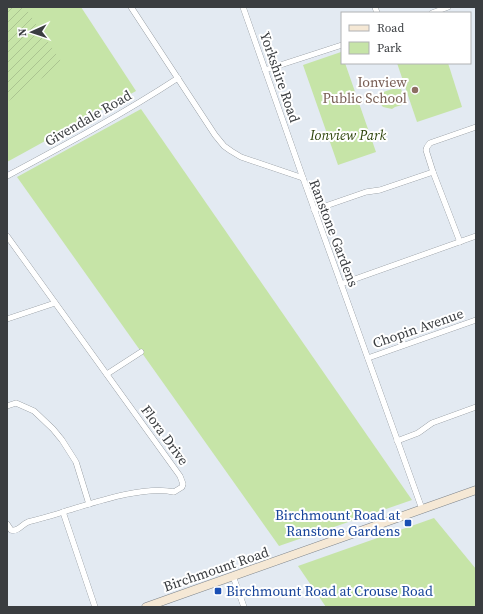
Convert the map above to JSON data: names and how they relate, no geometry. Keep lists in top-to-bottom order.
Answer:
{
  "streets": {
    "main road": ["Birchmount Road"],
    "street": [
      "Yorkshire Road",
      "Givendale Road",
      "Ranstone Gardens",
      "Chopin Avenue",
      "Flora Drive"
    ]
  },
  "crossings": [
    ["Yorkshire Road", "Ranstone Gardens"],
    ["Givendale Road", "Ranstone Gardens"],
    ["Ranstone Gardens", "Chopin Avenue"],
    ["Ranstone Gardens", "Birchmount Road"]
  ],
  "parks": ["Ionview Park"],
  "places": {
    "other": ["Ionview Public School"],
    "transit": ["Birchmount Road at Ranstone Gardens", "Birchmount Road at Crouse Road"]
  },
  "legend": ["Road", "Park"],
  "north": "left"
}
